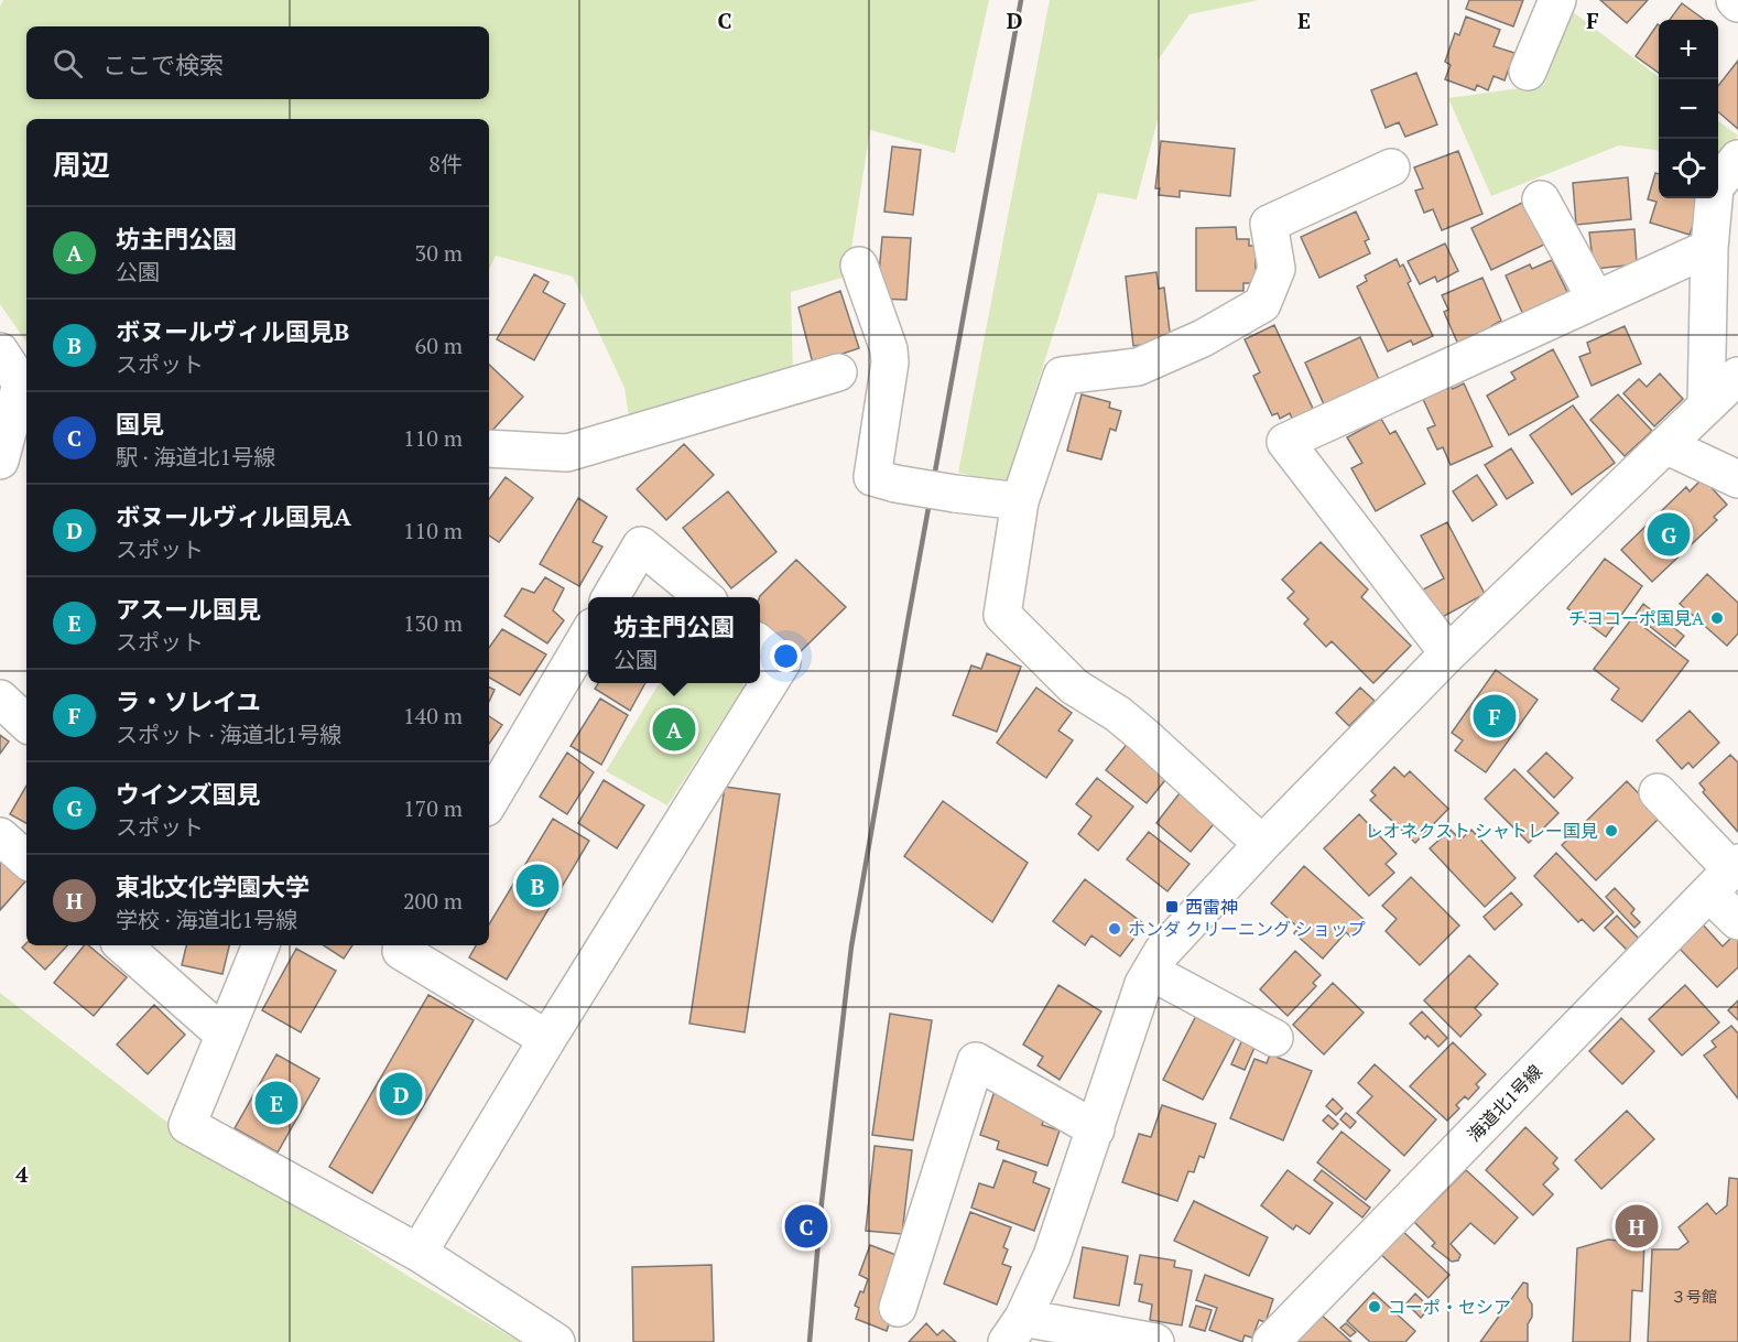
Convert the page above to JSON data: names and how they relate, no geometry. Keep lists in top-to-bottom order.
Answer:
{
  "streets": {
    "street": ["海道北1号線"]
  },
  "places": {
    "other": [
      "チヨコーポ国見A",
      "レオネクスト シャトレー国見",
      "ホンダ クリーニング ショップ",
      "コーポ・セシア"
    ],
    "transit": ["西雷神"]
  },
  "house_numbers": ["３号館"],
  "page": {
    "map_buttons": ["+", "−"],
    "search": "ここで検索",
    "heading": ["周辺", "8件"],
    "list": [
      {
        "mark": "A",
        "name": "坊主門公園",
        "note": "公園",
        "value": "30 m"
      },
      {
        "mark": "B",
        "name": "ボヌールヴィル国見B",
        "note": "スポット",
        "value": "60 m"
      },
      {
        "mark": "C",
        "name": "国見",
        "note": "駅 · 海道北1号線",
        "value": "110 m"
      },
      {
        "mark": "D",
        "name": "ボヌールヴィル国見A",
        "note": "スポット",
        "value": "110 m"
      },
      {
        "mark": "E",
        "name": "アスール国見",
        "note": "スポット",
        "value": "130 m"
      },
      {
        "mark": "F",
        "name": "ラ・ソレイユ",
        "note": "スポット · 海道北1号線",
        "value": "140 m"
      },
      {
        "mark": "G",
        "name": "ウインズ国見",
        "note": "スポット",
        "value": "170 m"
      },
      {
        "mark": "H",
        "name": "東北文化学園大学",
        "note": "学校 · 海道北1号線",
        "value": "200 m"
      }
    ],
    "pins": [
      "G",
      "F",
      "A",
      "B",
      "D",
      "E",
      "C",
      "H"
    ],
    "popup": ["坊主門公園", "公園"]
  },
  "grid": {
    "columns": [
      "C",
      "D",
      "E",
      "F"
    ],
    "rows": ["4"]
  }
}
